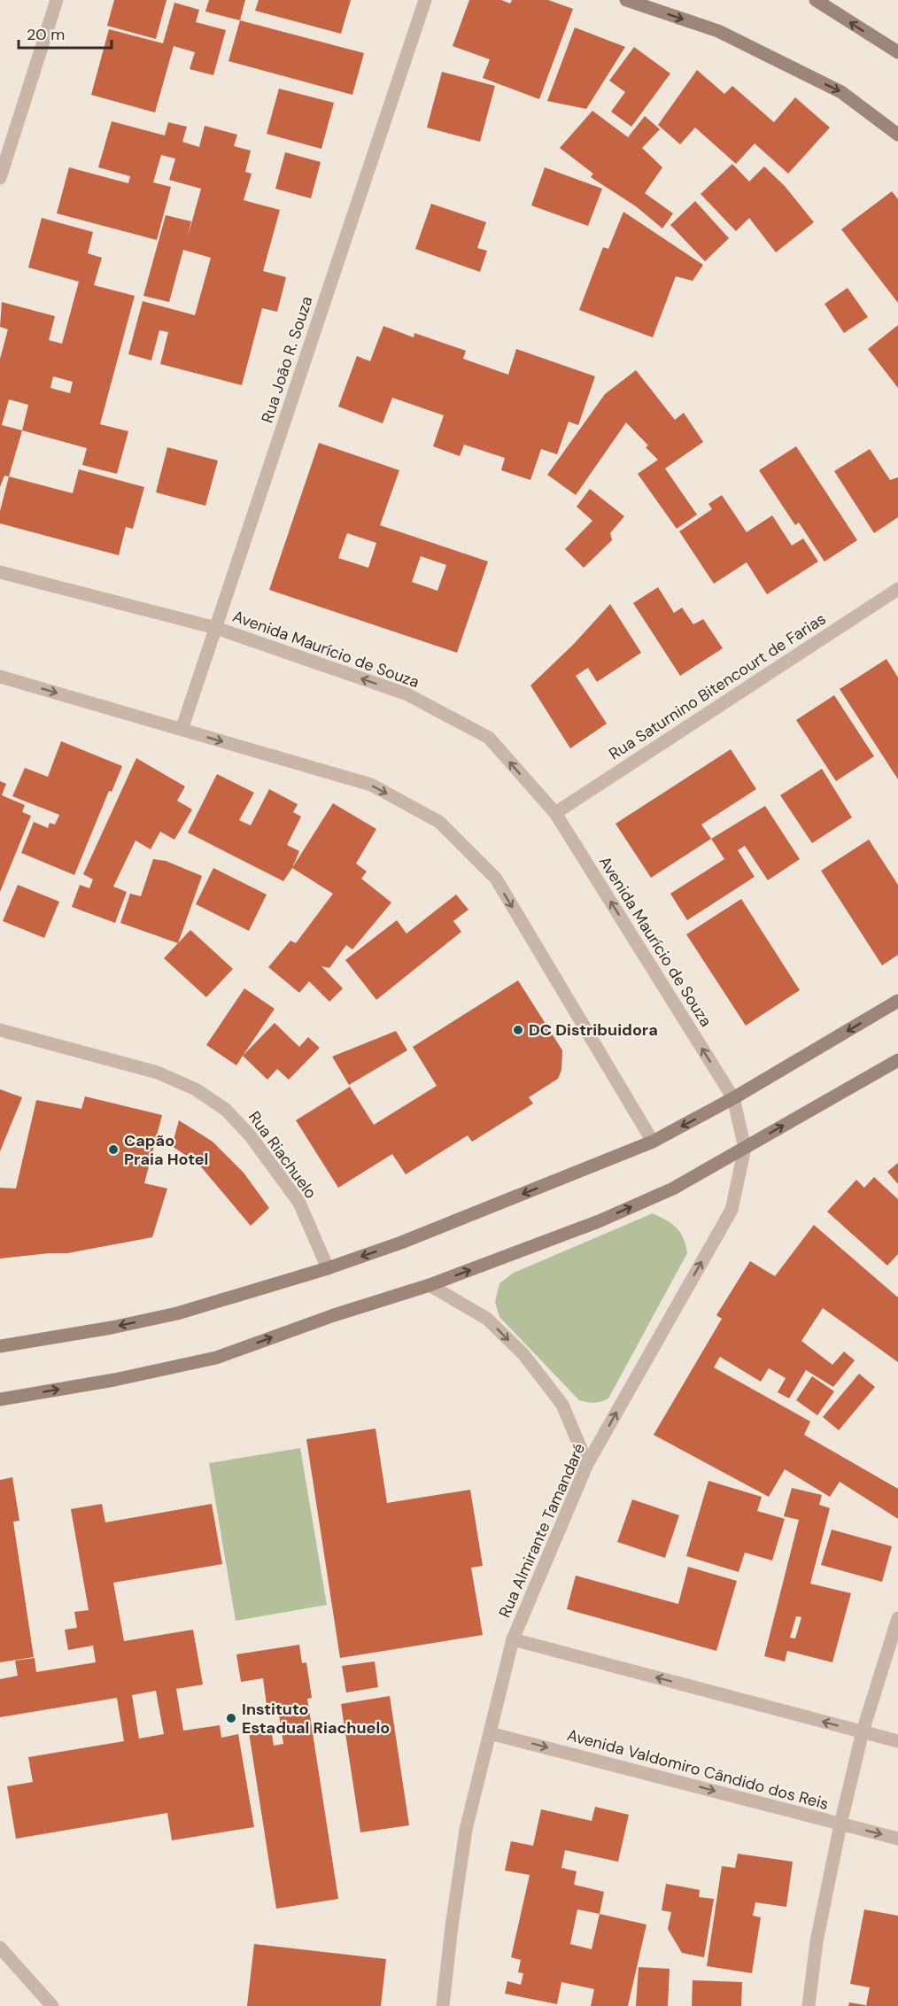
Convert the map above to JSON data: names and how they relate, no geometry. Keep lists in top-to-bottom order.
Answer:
{
  "streets": {
    "street": [
      "Rua João R. Souza",
      "Avenida Maurício de Souza",
      "Rua Saturnino Bitencourt de Farias",
      "Rua Riachuelo",
      "Rua Almirante Tamandaré",
      "Avenida Valdomiro Cândido dos Reis"
    ]
  },
  "crossings": [
    ["Rua João R. Souza", "Avenida Maurício de Souza"],
    ["Avenida Maurício de Souza", "Rua Saturnino Bitencourt de Farias"],
    ["Avenida Maurício de Souza", "Rua Almirante Tamandaré"],
    ["Rua Almirante Tamandaré", "Avenida Valdomiro Cândido dos Reis"]
  ],
  "one_way": ["Rua Almirante Tamandaré"],
  "places": ["DC Distribuidora", "Capão Praia Hotel", "Instituto Estadual Riachuelo"],
  "scale_bar": "20 m"
}
